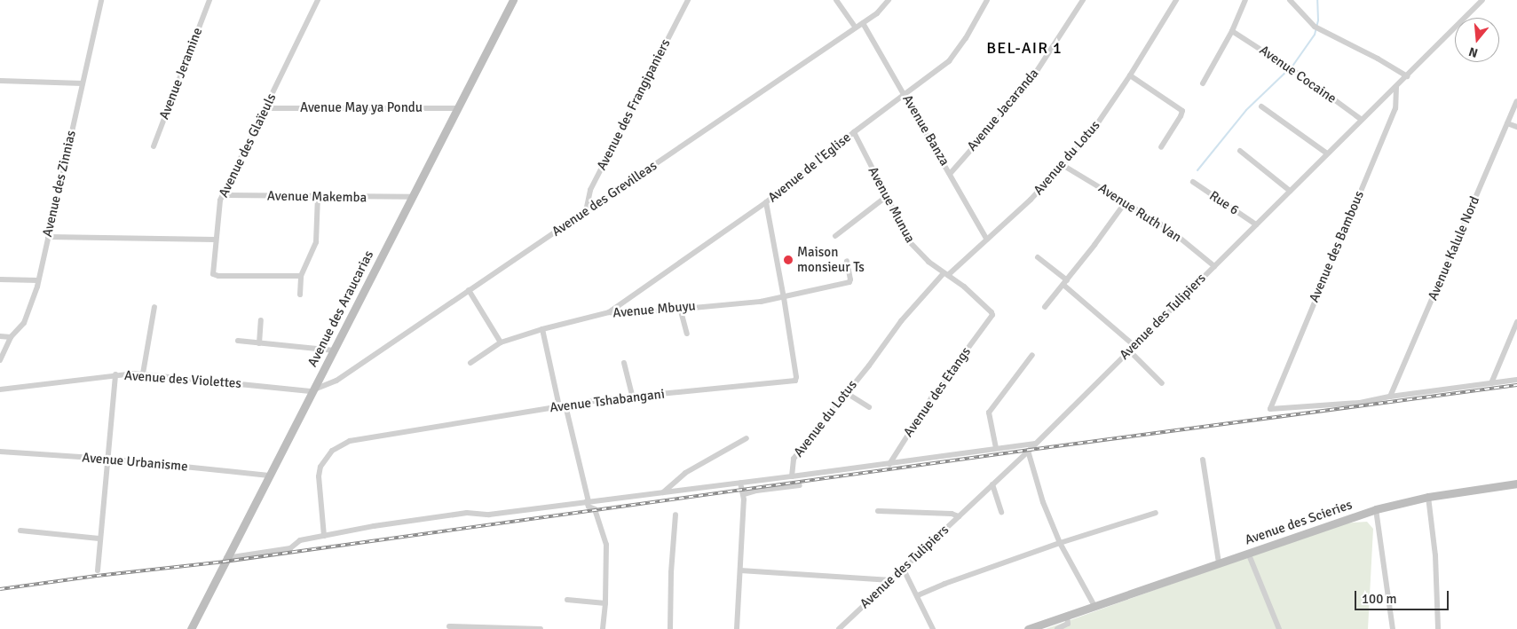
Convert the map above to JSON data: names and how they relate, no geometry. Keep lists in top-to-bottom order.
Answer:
{
  "streets": {
    "street": [
      "Avenue Jeramine",
      "Avenue Cocaine",
      "Avenue des Frangipaniers",
      "Avenue May ya Pondu",
      "Avenue Jacaranda",
      "Avenue Banza",
      "Avenue des Glaïeuls",
      "Avenue du Lotus",
      "Avenue de l'Eglise",
      "Avenue des Zinnias",
      "Avenue Makemba",
      "Avenue des Grevilleas",
      "Rue 6",
      "Avenue Munua",
      "Avenue Ruth Van",
      "Avenue des Bambous",
      "Avenue Kalule Nord",
      "Avenue des Araucarias",
      "Avenue Mbuyu",
      "Avenue des Tulipiers",
      "Avenue des Violettes",
      "Avenue des Etangs",
      "Avenue Tshabangani",
      "Avenue Urbanisme",
      "Avenue des Scieries"
    ]
  },
  "crossings": [
    ["Avenue Cocaine", "Avenue des Tulipiers"],
    ["Avenue des Frangipaniers", "Avenue des Grevilleas"],
    ["Avenue May ya Pondu", "Avenue des Glaïeuls"],
    ["Avenue May ya Pondu", "Avenue des Araucarias"],
    ["Avenue Jacaranda", "Avenue Banza"],
    ["Avenue Banza", "Avenue du Lotus"],
    ["Avenue Banza", "Avenue de l'Eglise"],
    ["Avenue Banza", "Avenue des Grevilleas"],
    ["Avenue des Glaïeuls", "Avenue Makemba"],
    ["Avenue du Lotus", "Avenue Munua"],
    ["Avenue du Lotus", "Avenue Ruth Van"],
    ["Avenue du Lotus", "Avenue des Araucarias"],
    ["Avenue du Lotus", "Avenue des Etangs"],
    ["Avenue du Lotus", "Avenue Tshabangani"],
    ["Avenue de l'Eglise", "Avenue Munua"],
    ["Avenue de l'Eglise", "Avenue Mbuyu"],
    ["Avenue de l'Eglise", "Avenue Tshabangani"],
    ["Avenue Makemba", "Avenue des Araucarias"],
    ["Avenue des Grevilleas", "Avenue des Araucarias"],
    ["Avenue des Grevilleas", "Avenue des Violettes"],
    ["Rue 6", "Avenue des Tulipiers"],
    ["Avenue Munua", "Avenue des Etangs"],
    ["Avenue Ruth Van", "Avenue des Tulipiers"],
    ["Avenue des Bambous", "Avenue Kalule Nord"],
    ["Avenue des Bambous", "Avenue des Tulipiers"],
    ["Avenue des Araucarias", "Avenue des Violettes"],
    ["Avenue des Araucarias", "Avenue Urbanisme"],
    ["Avenue Mbuyu", "Avenue Tshabangani"],
    ["Avenue des Tulipiers", "Avenue des Etangs"]
  ],
  "districts": ["BEL-AIR 1"],
  "places": ["Maison monsieur Ts"],
  "scale_bar": "100 m",
  "north": "bottom"
}
